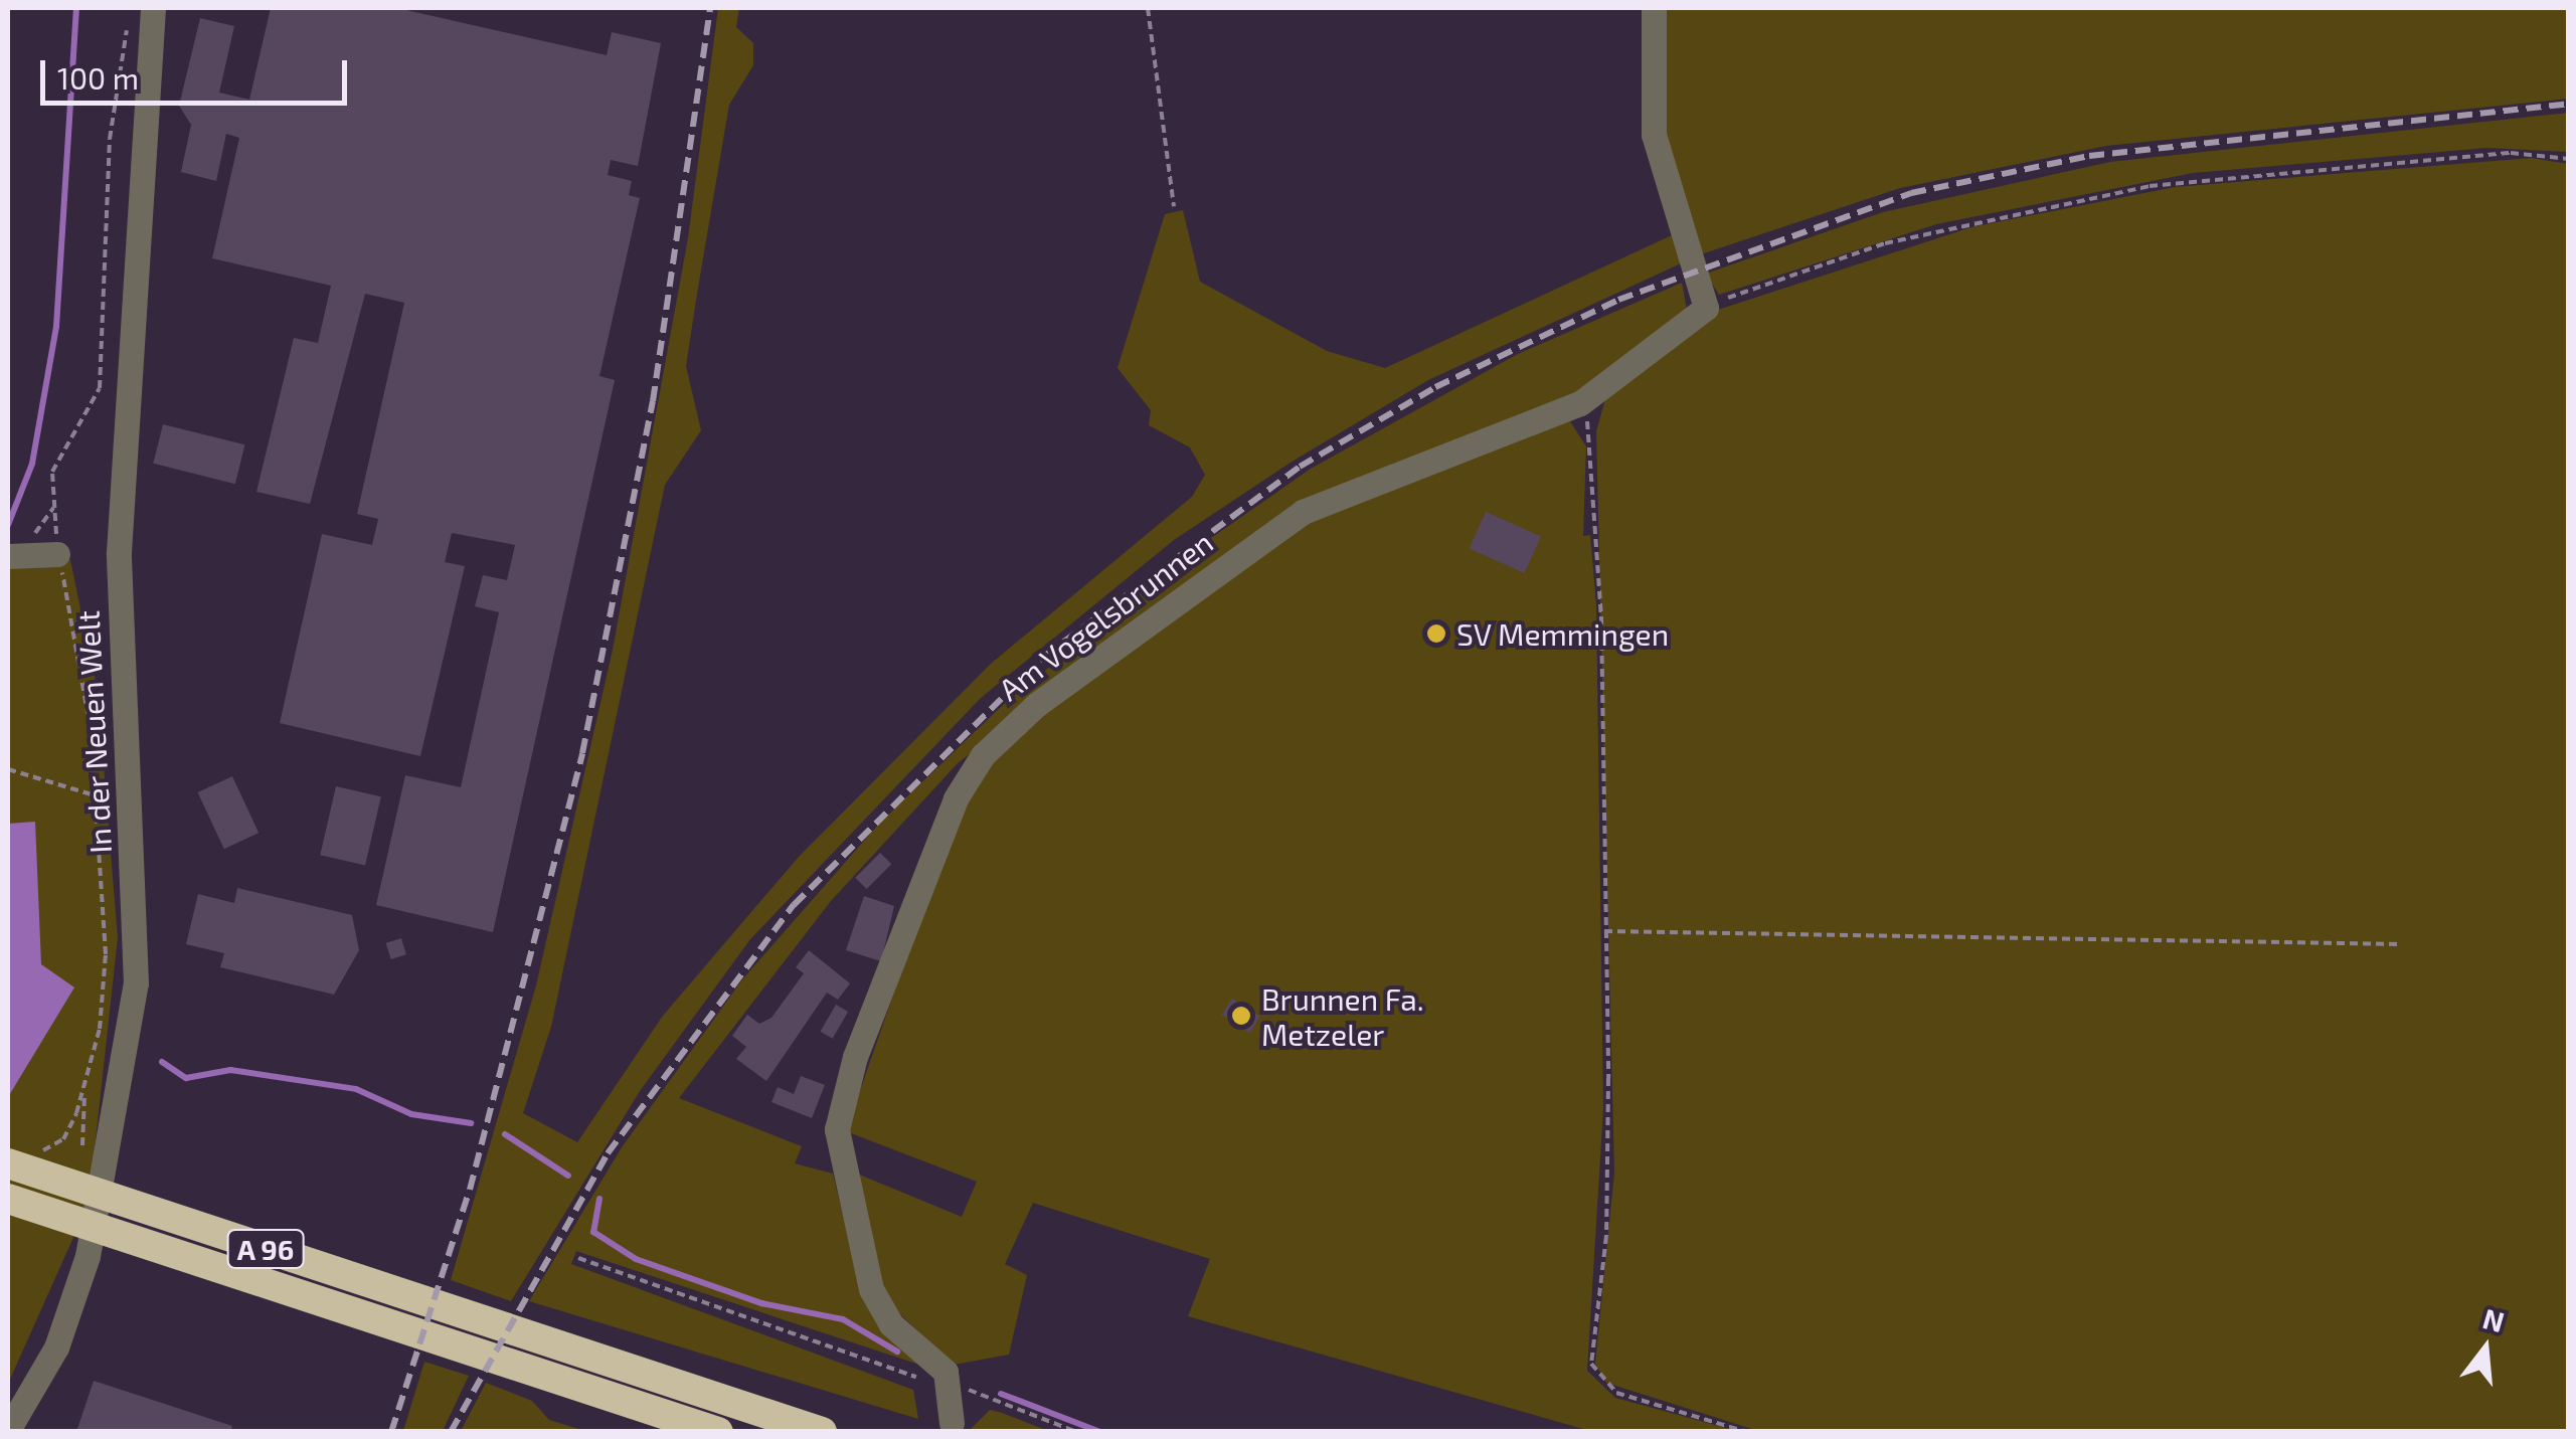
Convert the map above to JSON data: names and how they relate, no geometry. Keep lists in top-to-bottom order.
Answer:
{
  "streets": {
    "highway": ["A 96"],
    "street": ["Am Vogelsbrunnen", "In der Neuen Welt"]
  },
  "places": ["SV Memmingen", "Brunnen Fa. Metzeler"],
  "scale_bar": "100 m",
  "north": "top"
}
